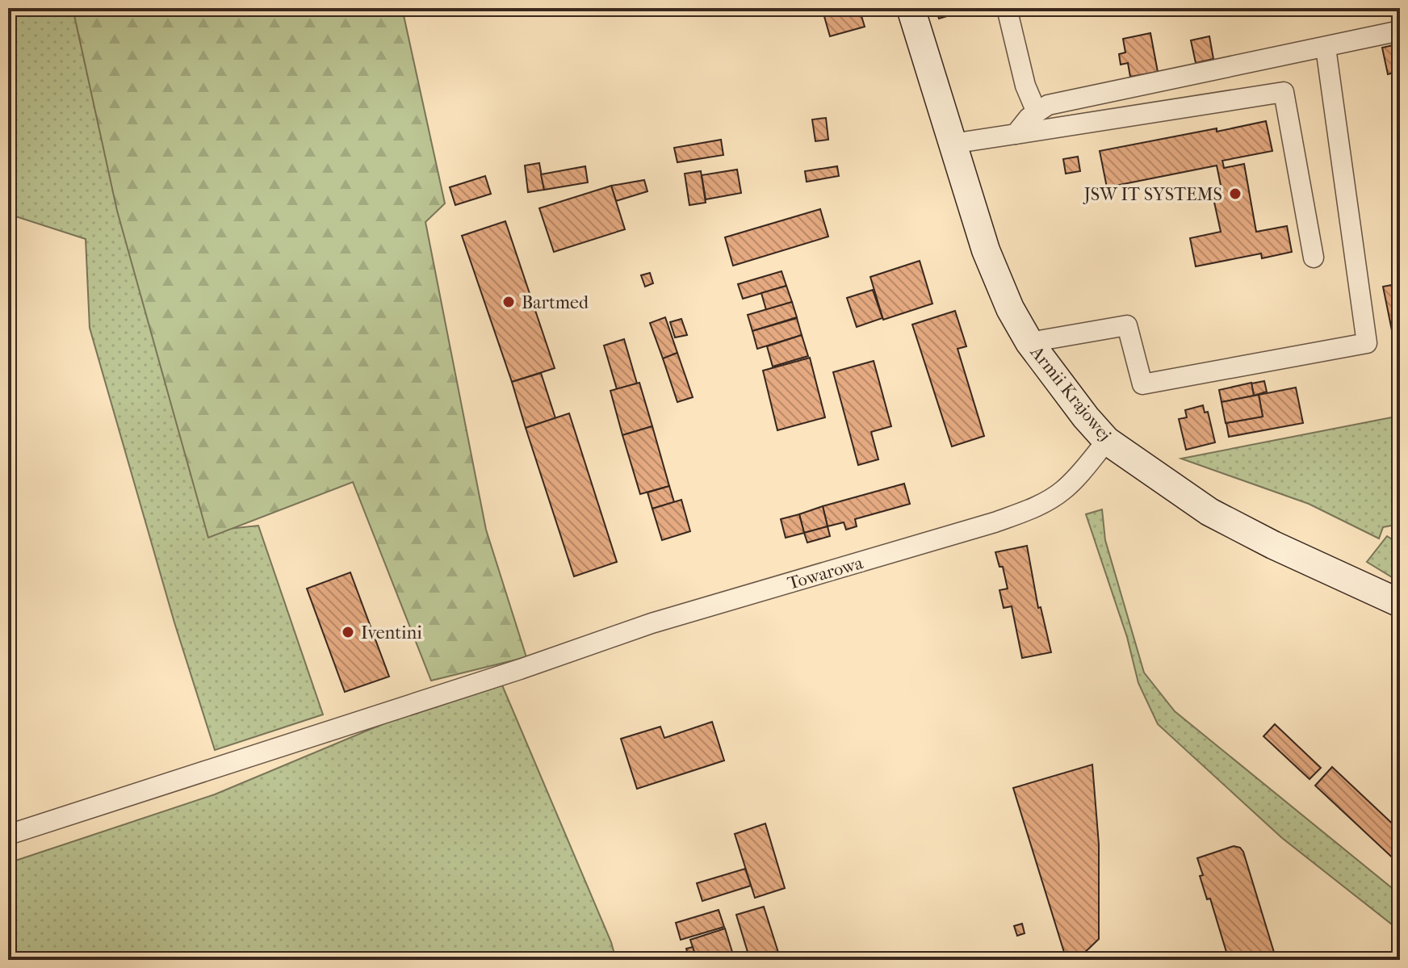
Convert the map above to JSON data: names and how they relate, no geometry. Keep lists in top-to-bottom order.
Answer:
{
  "streets": {
    "street": ["Armii Krajowej", "Towarowa"]
  },
  "crossings": [
    ["Armii Krajowej", "Towarowa"]
  ],
  "places": ["JSW IT SYSTEMS", "Bartmed", "Iventini"]
}
